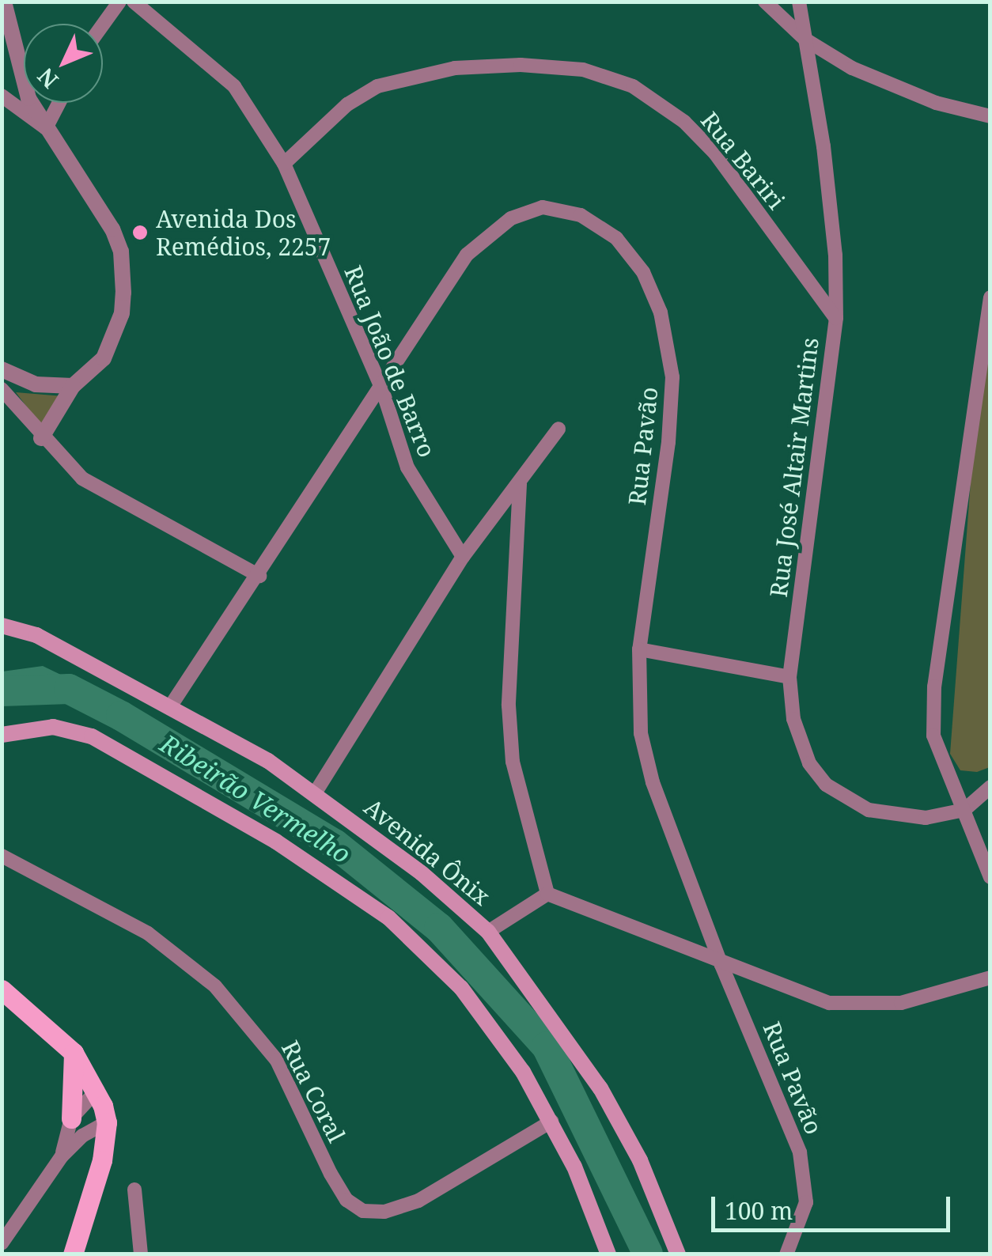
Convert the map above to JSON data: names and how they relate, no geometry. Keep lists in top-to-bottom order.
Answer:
{
  "streets": {
    "main road": ["Avenida Ônix"],
    "street": [
      "Rua Bariri",
      "Rua João de Barro",
      "Rua Pavão",
      "Rua José Altair Martins",
      "Rua Coral"
    ]
  },
  "crossings": [
    ["Rua Bariri", "Rua João de Barro"],
    ["Rua Bariri", "Rua José Altair Martins"],
    ["Rua João de Barro", "Rua Pavão"],
    ["Rua Pavão", "Avenida Ônix"]
  ],
  "water": ["Ribeirão Vermelho"],
  "places": ["Avenida Dos Remédios, 2257"],
  "scale_bar": "100 m",
  "north": "bottom left"
}
